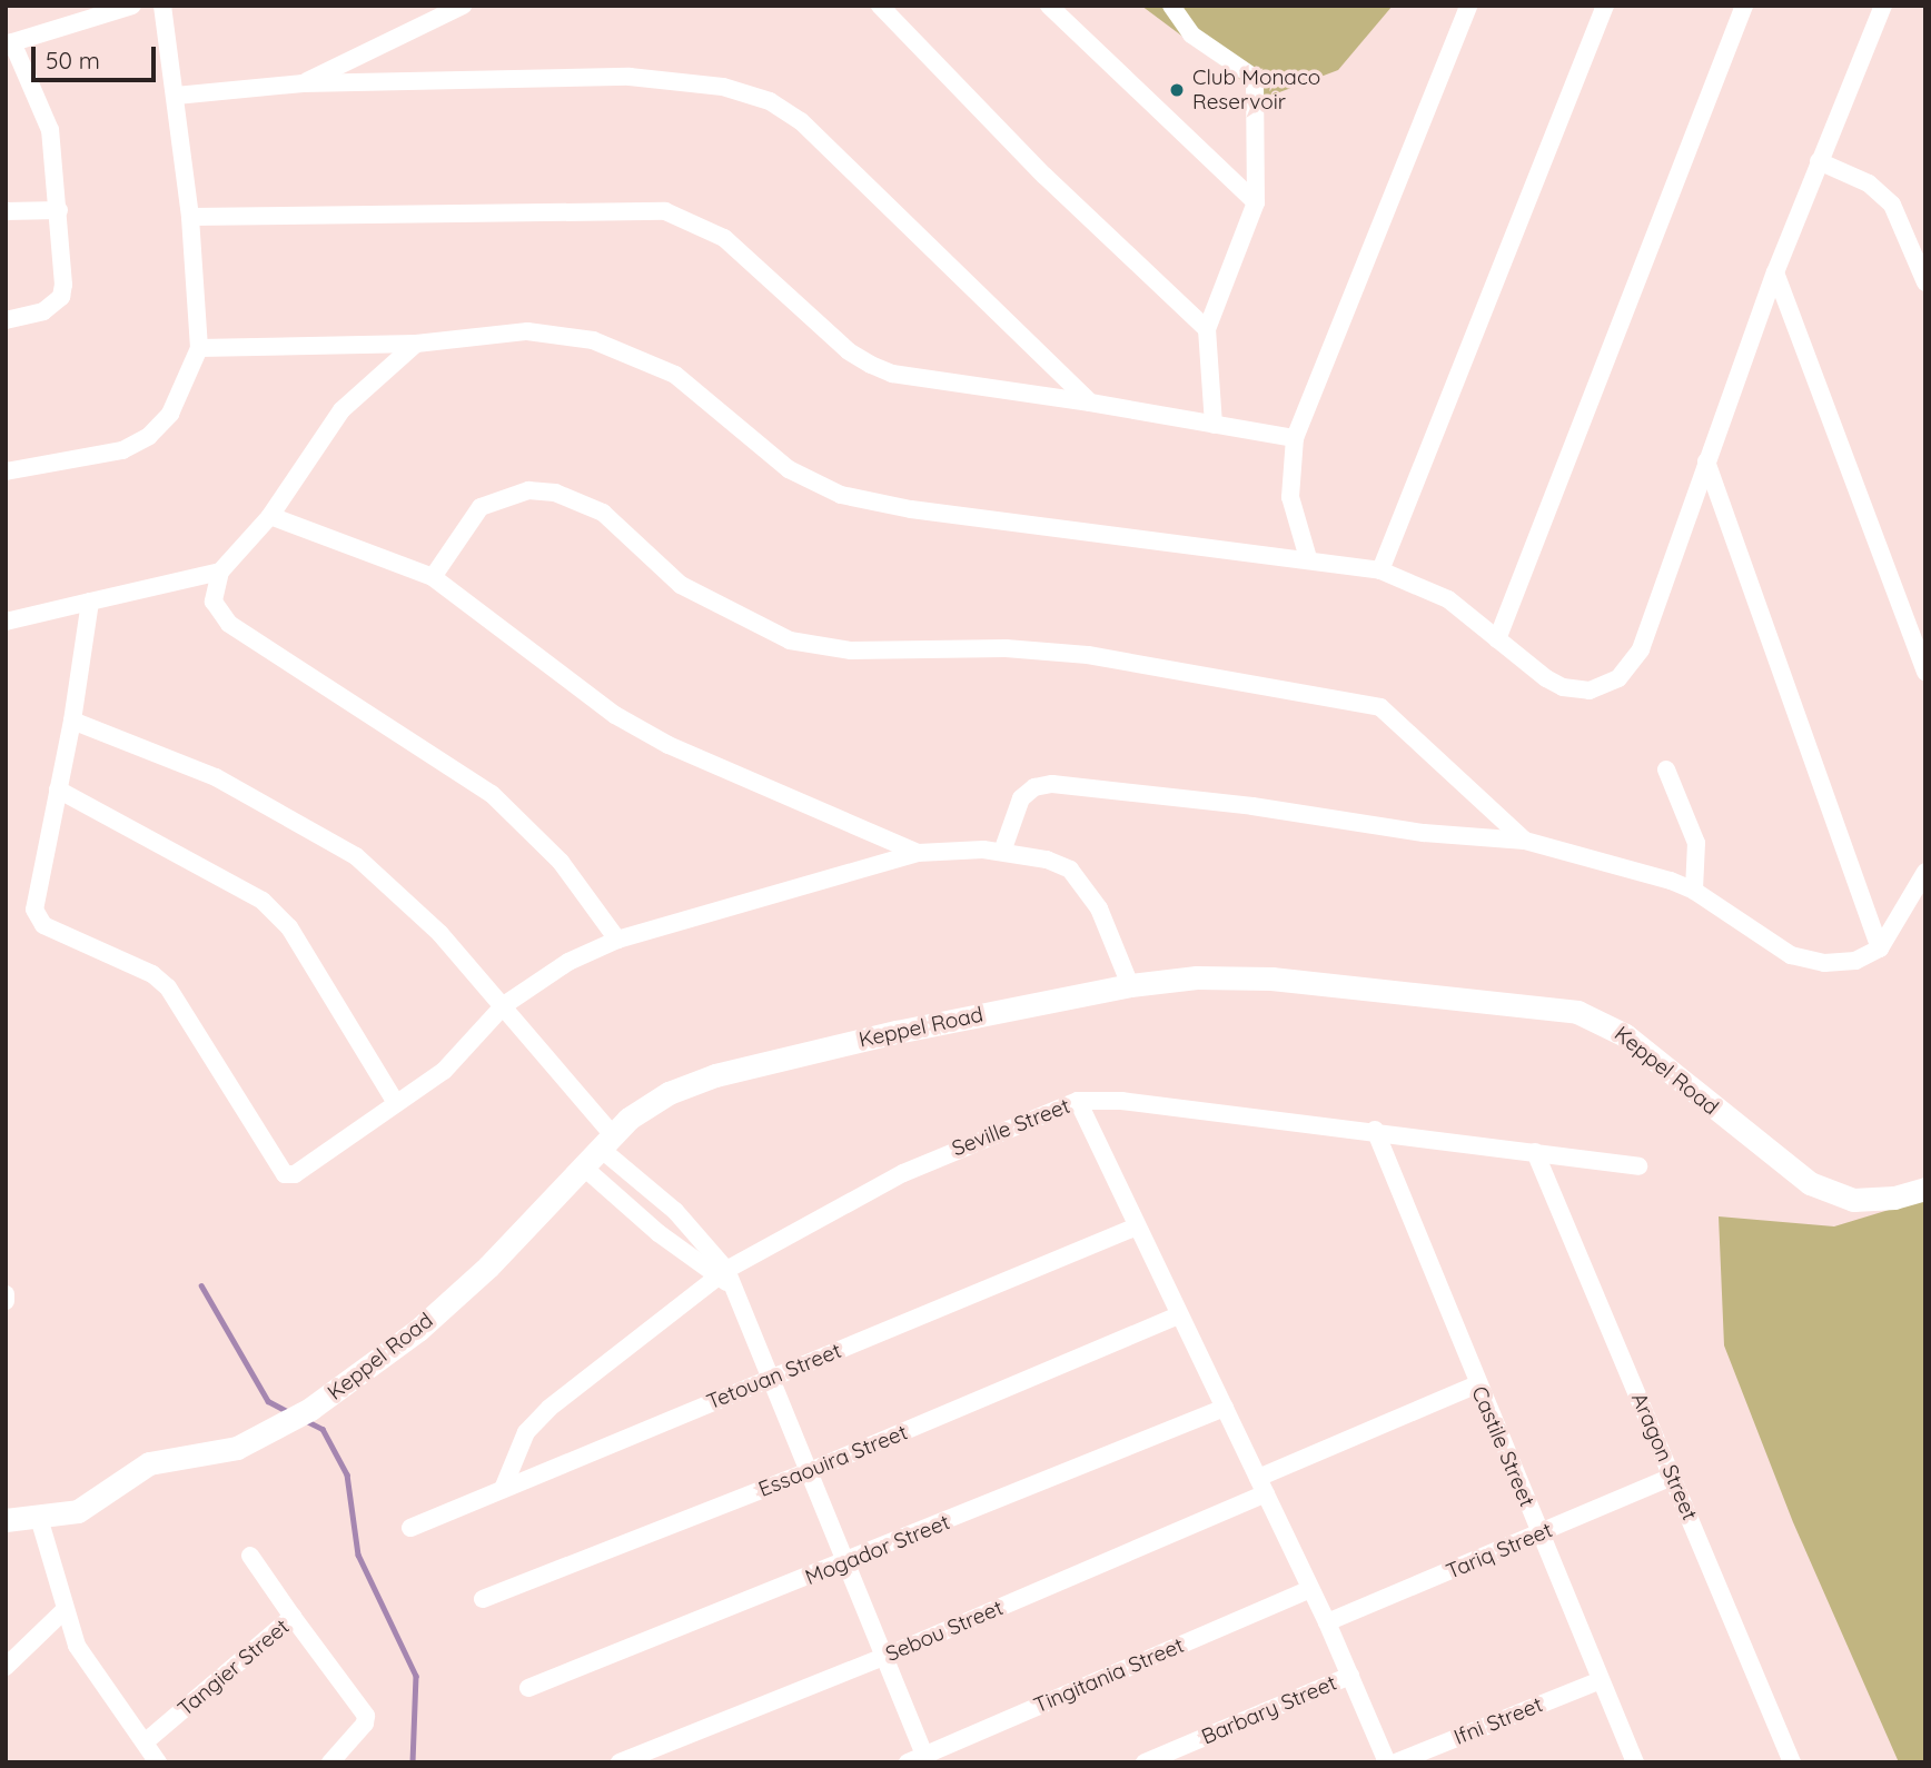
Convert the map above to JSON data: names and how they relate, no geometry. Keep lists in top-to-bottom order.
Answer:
{
  "streets": {
    "street": [
      "Keppel Road",
      "Seville Street",
      "Tetouan Street",
      "Castile Street",
      "Aragon Street",
      "Essaouira Street",
      "Mogador Street",
      "Tariq Street",
      "Sebou Street",
      "Tangier Street",
      "Tingitania Street",
      "Barbary Street",
      "Ifni Street"
    ]
  },
  "crossings": [
    ["Seville Street", "Tetouan Street"],
    ["Seville Street", "Castile Street"],
    ["Seville Street", "Aragon Street"],
    ["Castile Street", "Tariq Street"],
    ["Castile Street", "Sebou Street"],
    ["Castile Street", "Ifni Street"],
    ["Aragon Street", "Tariq Street"]
  ],
  "places": ["Club Monaco Reservoir"],
  "scale_bar": "50 m"
}
